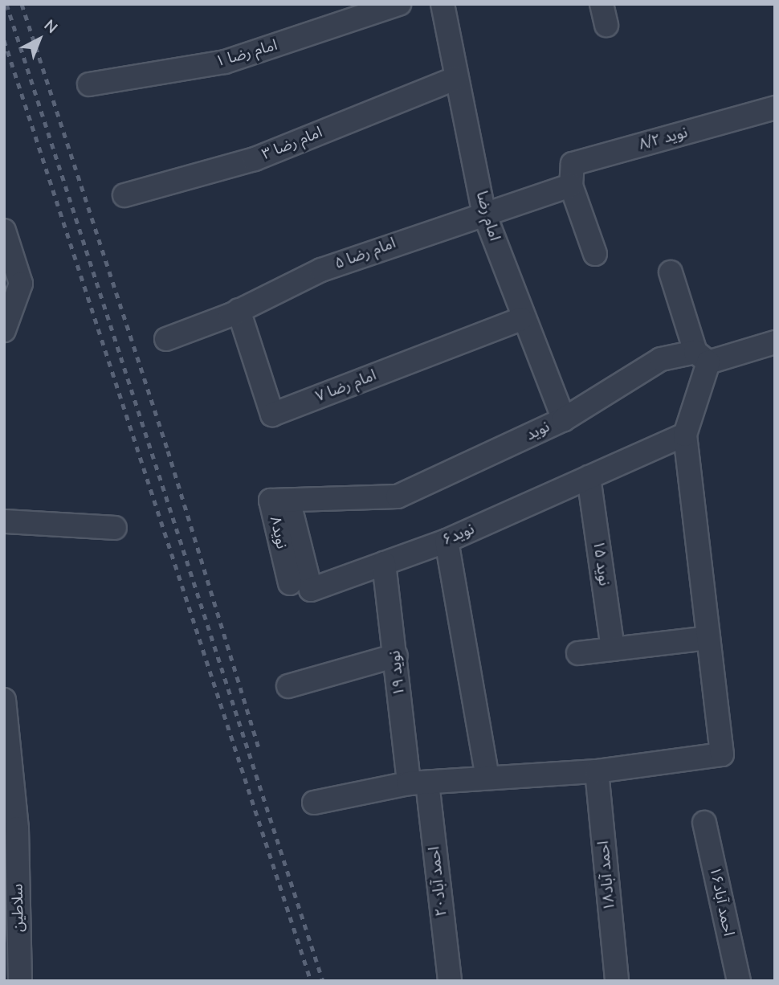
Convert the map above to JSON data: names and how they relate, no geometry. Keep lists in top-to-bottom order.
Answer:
{
  "streets": {
    "street": [
      "امام رضا ۱",
      "نوید ۸/۲",
      "امام رضا ۳",
      "امام رضا",
      "امام رضا ۵",
      "امام رضا ۷",
      "نوید",
      "نوید۸",
      "نوید۶",
      "نوید ۱۵",
      "نوید ۱۹",
      "احمد آباد۱۸",
      "احمد آباد۲۰",
      "احمد آباد۱۶",
      "سلاطین"
    ]
  },
  "crossings": [
    ["نوید ۸/۲", "امام رضا ۵"],
    ["امام رضا ۳", "امام رضا"],
    ["امام رضا", "امام رضا ۵"],
    ["امام رضا", "امام رضا ۷"],
    ["امام رضا", "نوید"],
    ["امام رضا ۵", "امام رضا ۷"],
    ["نوید", "نوید۸"],
    ["نوید", "نوید۶"],
    ["نوید۸", "نوید۶"],
    ["نوید۶", "نوید ۱۵"],
    ["نوید۶", "نوید ۱۹"],
    ["نوید ۱۹", "احمد آباد۲۰"]
  ],
  "north": "top right"
}
